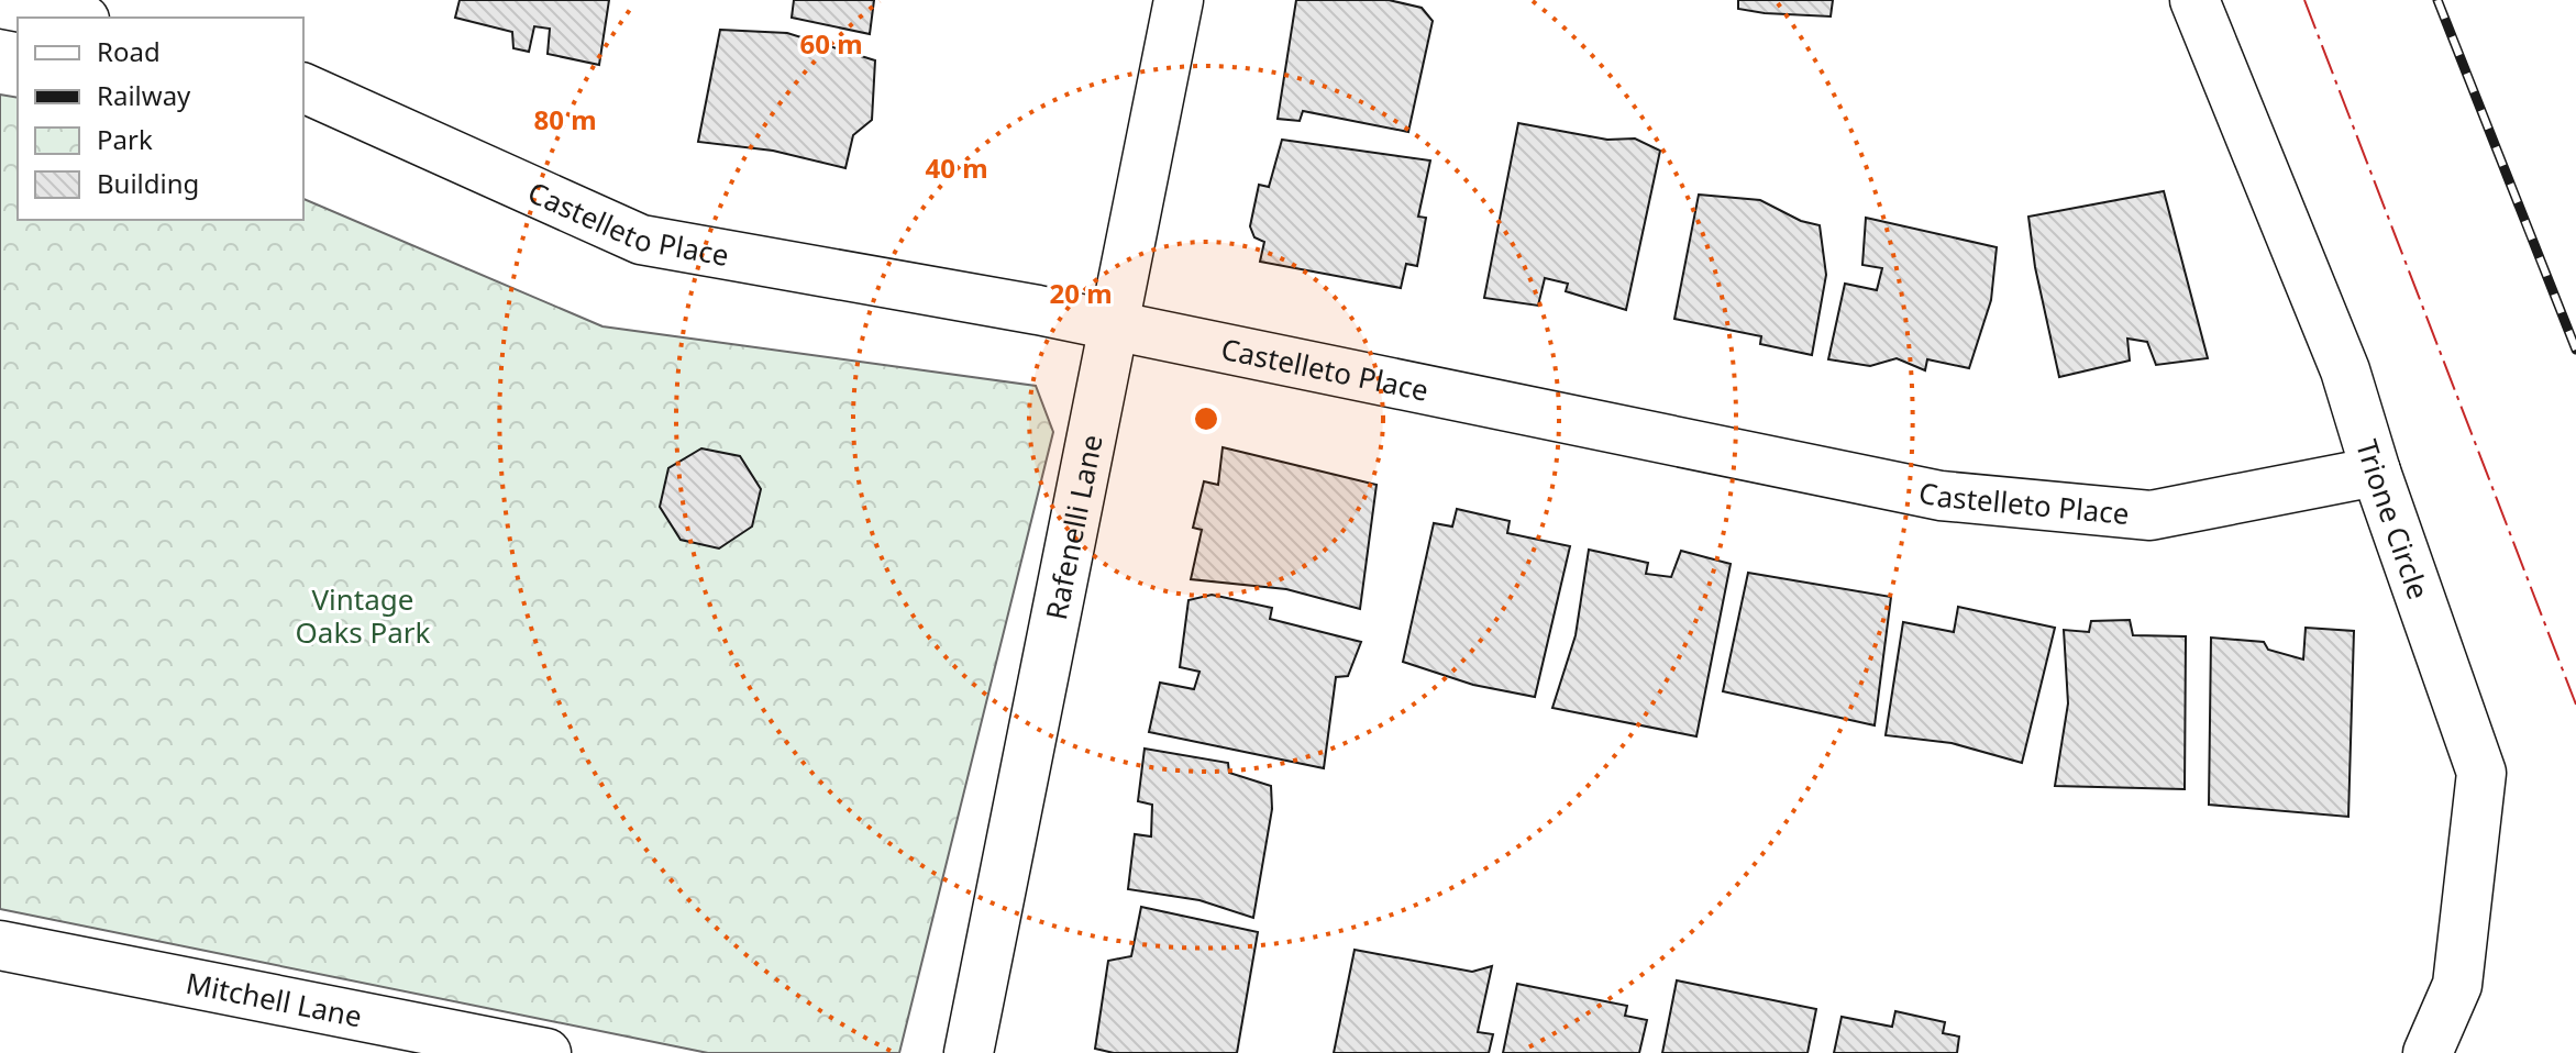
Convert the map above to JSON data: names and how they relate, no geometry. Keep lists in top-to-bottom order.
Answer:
{
  "streets": {
    "street": [
      "Castelleto Place",
      "Trione Circle",
      "Rafenelli Lane",
      "Mitchell Lane"
    ]
  },
  "crossings": [
    ["Castelleto Place", "Trione Circle"],
    ["Castelleto Place", "Rafenelli Lane"]
  ],
  "parks": ["Vintage Oaks Park"],
  "legend": [
    "Road",
    "Railway",
    "Park",
    "Building"
  ],
  "rings": [
    "60 m",
    "80 m",
    "40 m",
    "20 m"
  ]
}
